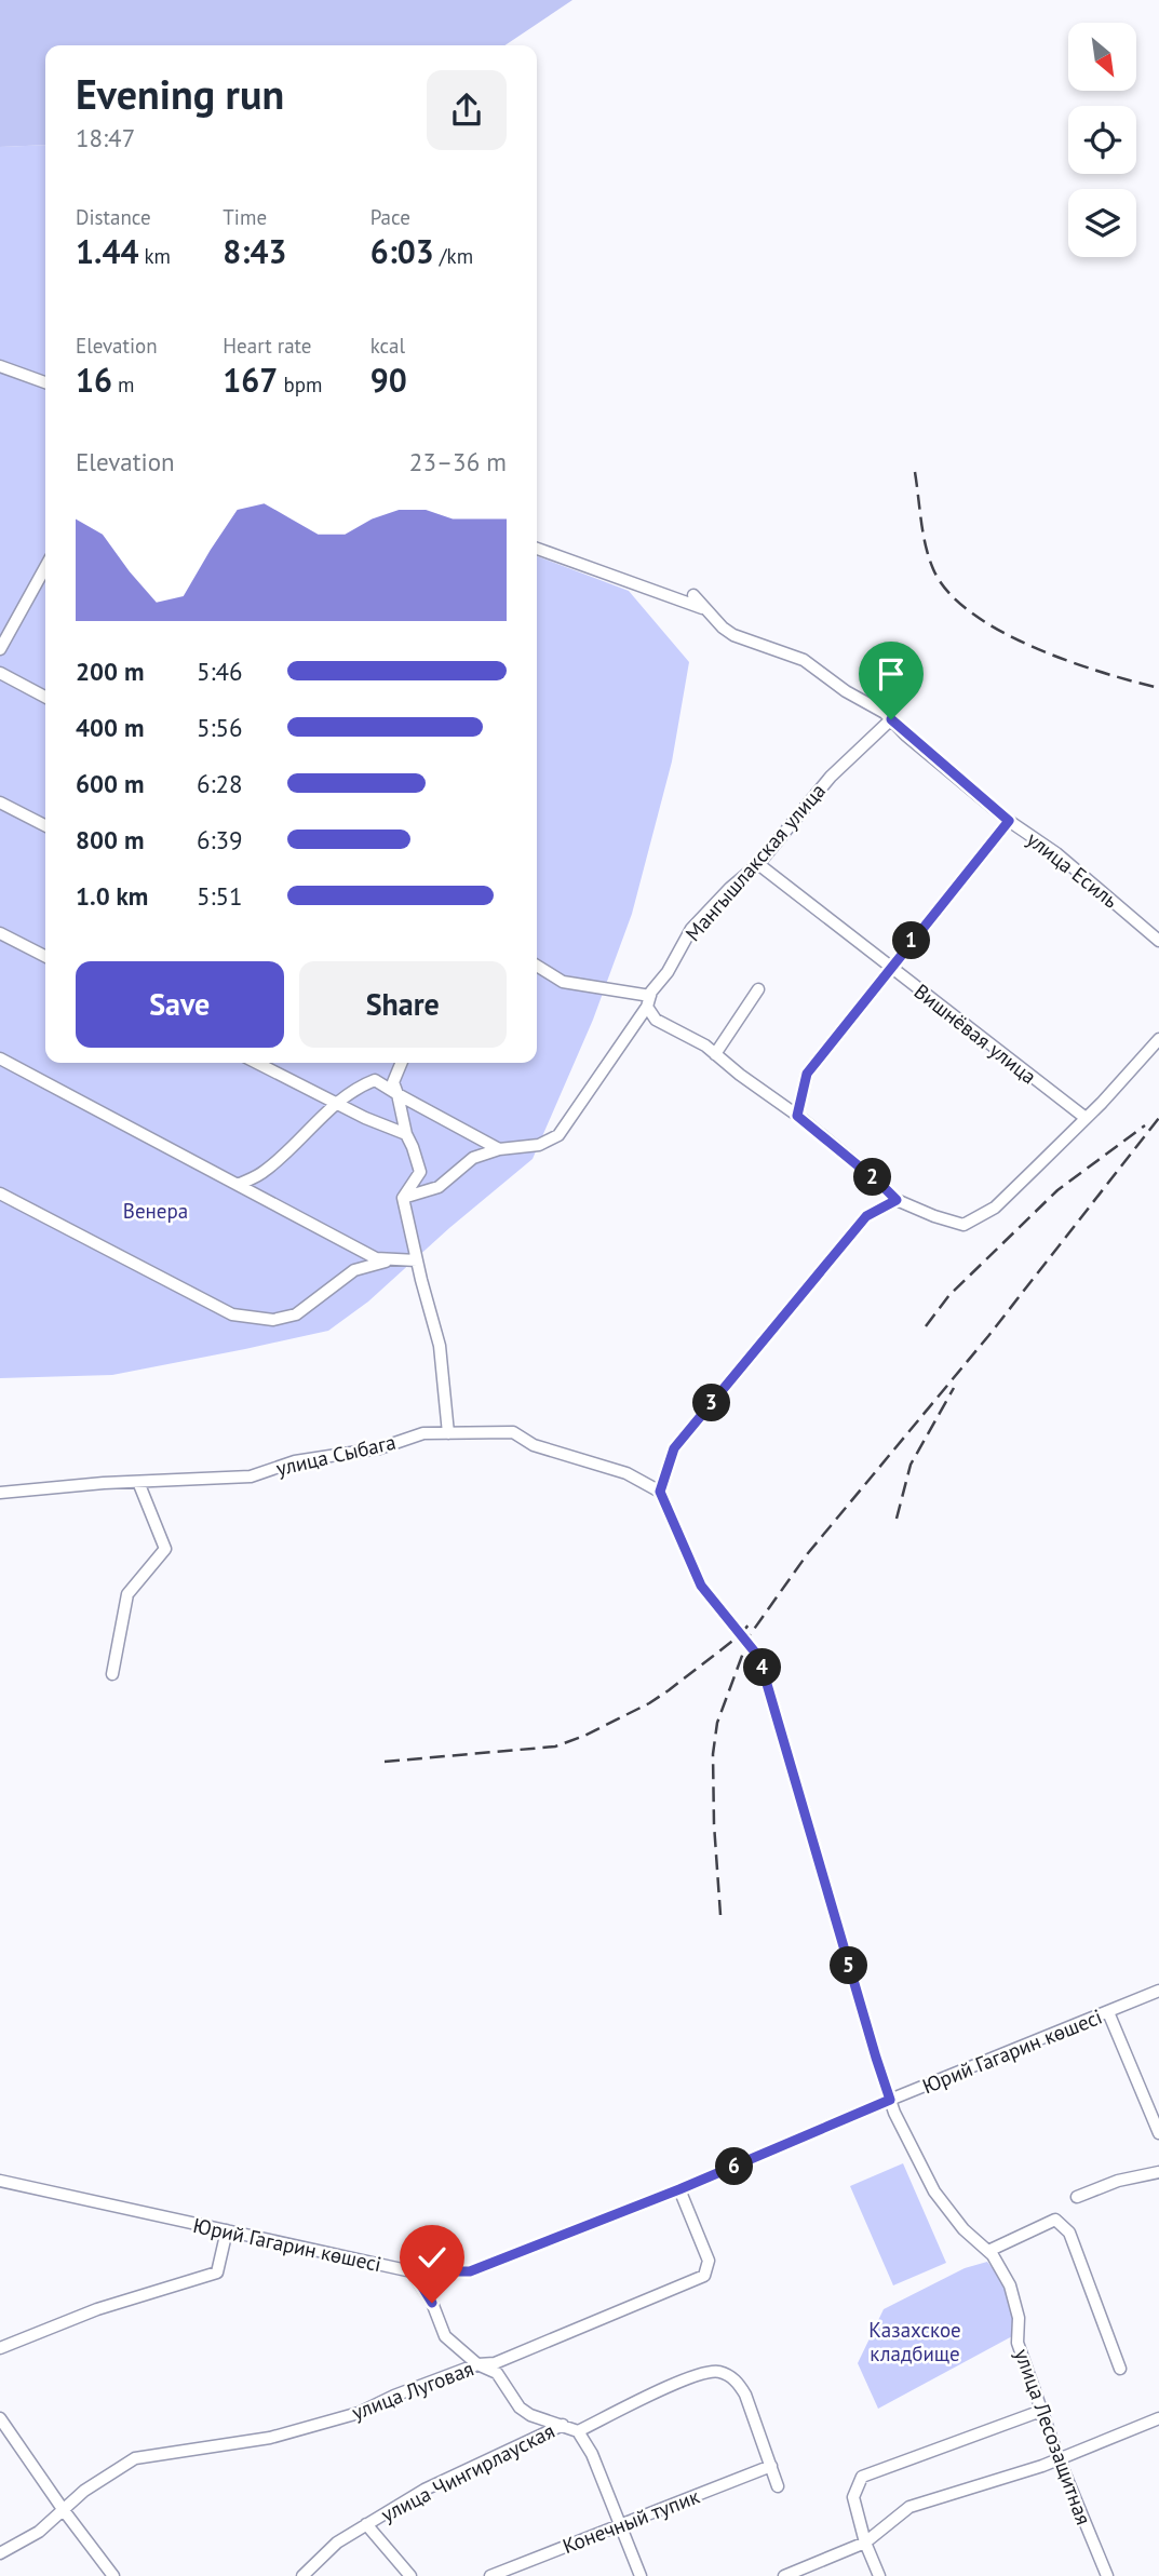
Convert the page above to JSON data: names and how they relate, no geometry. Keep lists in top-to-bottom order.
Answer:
{
  "streets": {
    "street": [
      "Мангышлакская улица",
      "улица Есиль",
      "Вишнёвая улица",
      "улица Сыбага",
      "Юрий Гагарин көшесі",
      "улица Луговая",
      "улица Лесозащитная",
      "улица Чингирлауская",
      "Конечный тупик"
    ]
  },
  "crossings": [
    ["Мангышлакская улица", "улица Есиль"],
    ["Мангышлакская улица", "Вишнёвая улица"],
    ["улица Сыбага", "улица Лесозащитная"],
    ["Юрий Гагарин көшесі", "улица Луговая"],
    ["Юрий Гагарин көшесі", "улица Лесозащитная"],
    ["улица Чингирлауская", "Конечный тупик"]
  ],
  "parks": ["Венера", "Казахское кладбище"],
  "north": "bottom right",
  "page": {
    "heading": ["Evening run", "18:47"],
    "stats": [
      ["Distance", "1.44 km"],
      ["Time", "8:43"],
      ["Pace", "6:03 /km"],
      ["Elevation", "16 m"],
      ["Heart rate", "167 bpm"],
      ["kcal", "90"]
    ],
    "chart": ["Elevation", "23–36 m"],
    "list": [
      {
        "name": "200 m",
        "note": "5:46"
      },
      {
        "name": "400 m",
        "note": "5:56"
      },
      {
        "name": "600 m",
        "note": "6:28"
      },
      {
        "name": "800 m",
        "note": "6:39"
      },
      {
        "name": "1.0 km",
        "note": "5:51"
      }
    ],
    "pins": [
      "1",
      "2",
      "3",
      "4",
      "5",
      "6"
    ],
    "buttons": ["Save", "Share"]
  }
}
